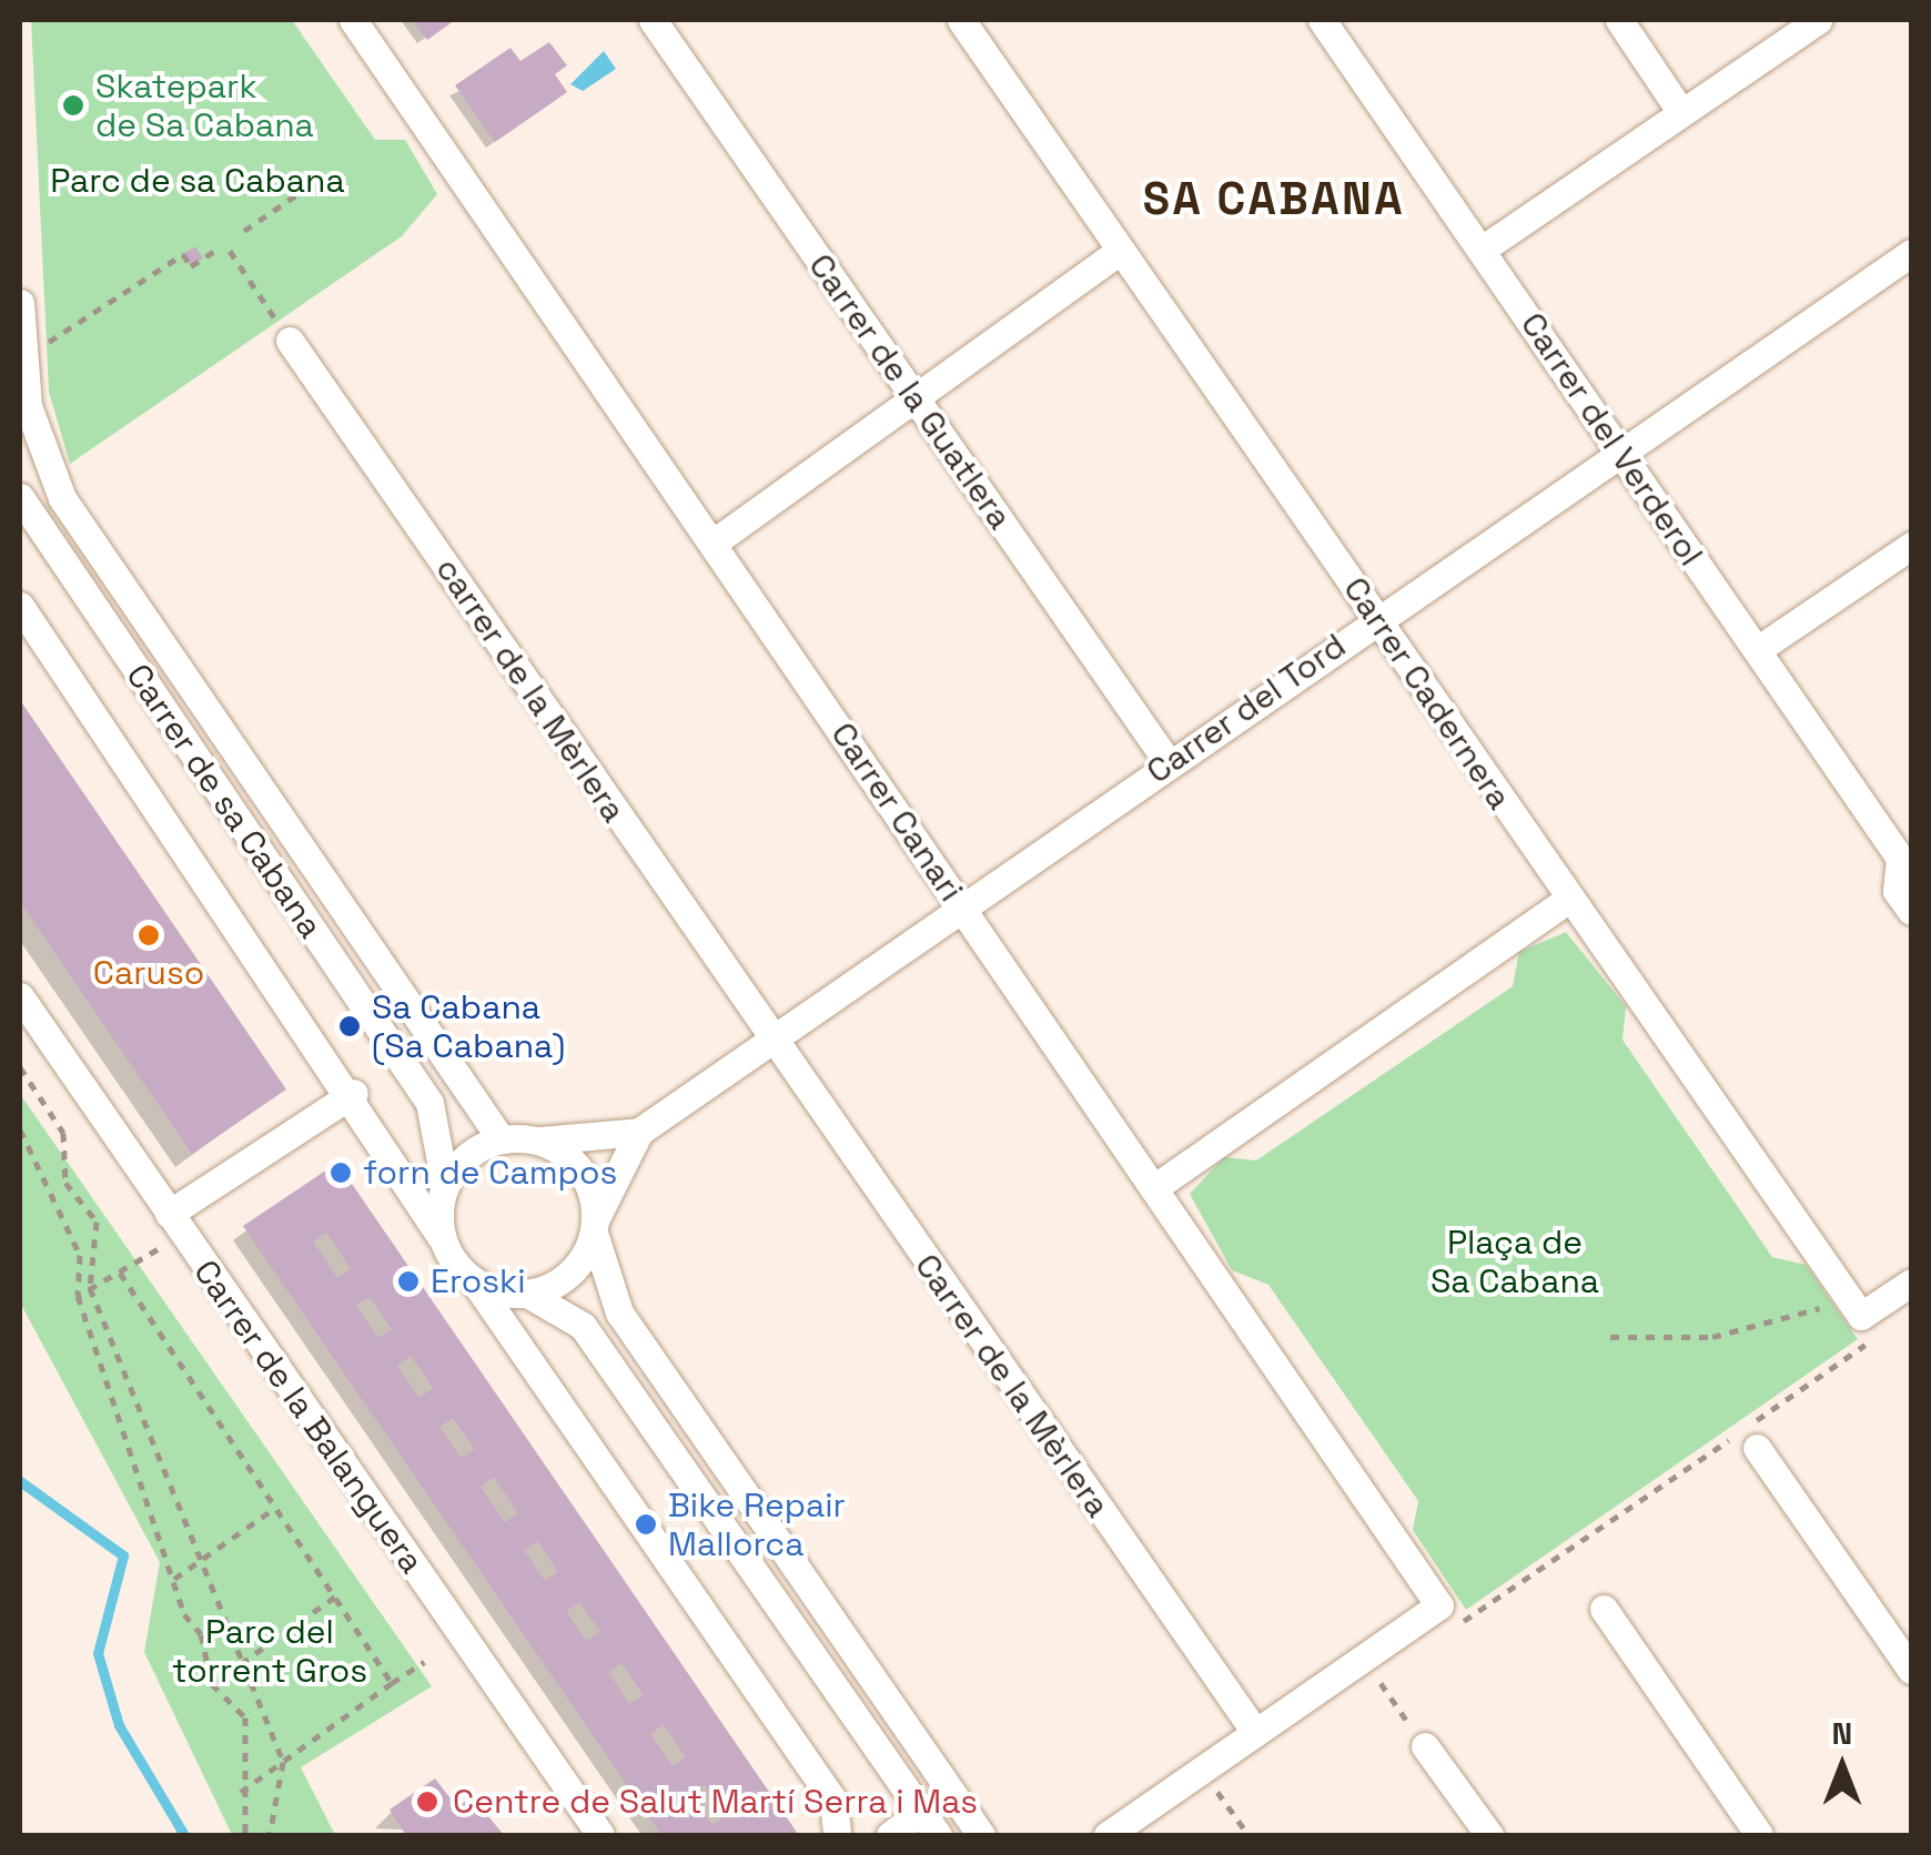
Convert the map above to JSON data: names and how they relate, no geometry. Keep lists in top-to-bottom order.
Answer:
{
  "streets": {
    "street": [
      "Carrer de la Guatlera",
      "Carrer del Verderol",
      "carrer de la Mèrlera",
      "Carrer Cadernera",
      "Carrer del Tord",
      "Carrer de sa Cabana",
      "Carrer Canari",
      "Carrer de la Mèrlera",
      "Carrer de la Balanguera"
    ]
  },
  "crossings": [
    ["Carrer de la Guatlera", "Carrer del Tord"],
    ["Carrer del Verderol", "Carrer del Tord"],
    ["carrer de la Mèrlera", "Carrer del Tord"],
    ["carrer de la Mèrlera", "Carrer de la Mèrlera"],
    ["Carrer Cadernera", "Carrer del Tord"],
    ["Carrer del Tord", "Carrer de sa Cabana"],
    ["Carrer del Tord", "Carrer Canari"],
    ["Carrer del Tord", "Carrer de la Mèrlera"]
  ],
  "districts": ["SA CABANA"],
  "parks": ["Parc de sa Cabana", "Plaça de Sa Cabana", "Parc del torrent Gros"],
  "places": [
    "Skatepark de Sa Cabana",
    "Caruso",
    "Sa Cabana (Sa Cabana)",
    "forn de Campos",
    "Eroski",
    "Bike Repair Mallorca",
    "Centre de Salut Martí Serra i Mas"
  ],
  "north": "top"
}
